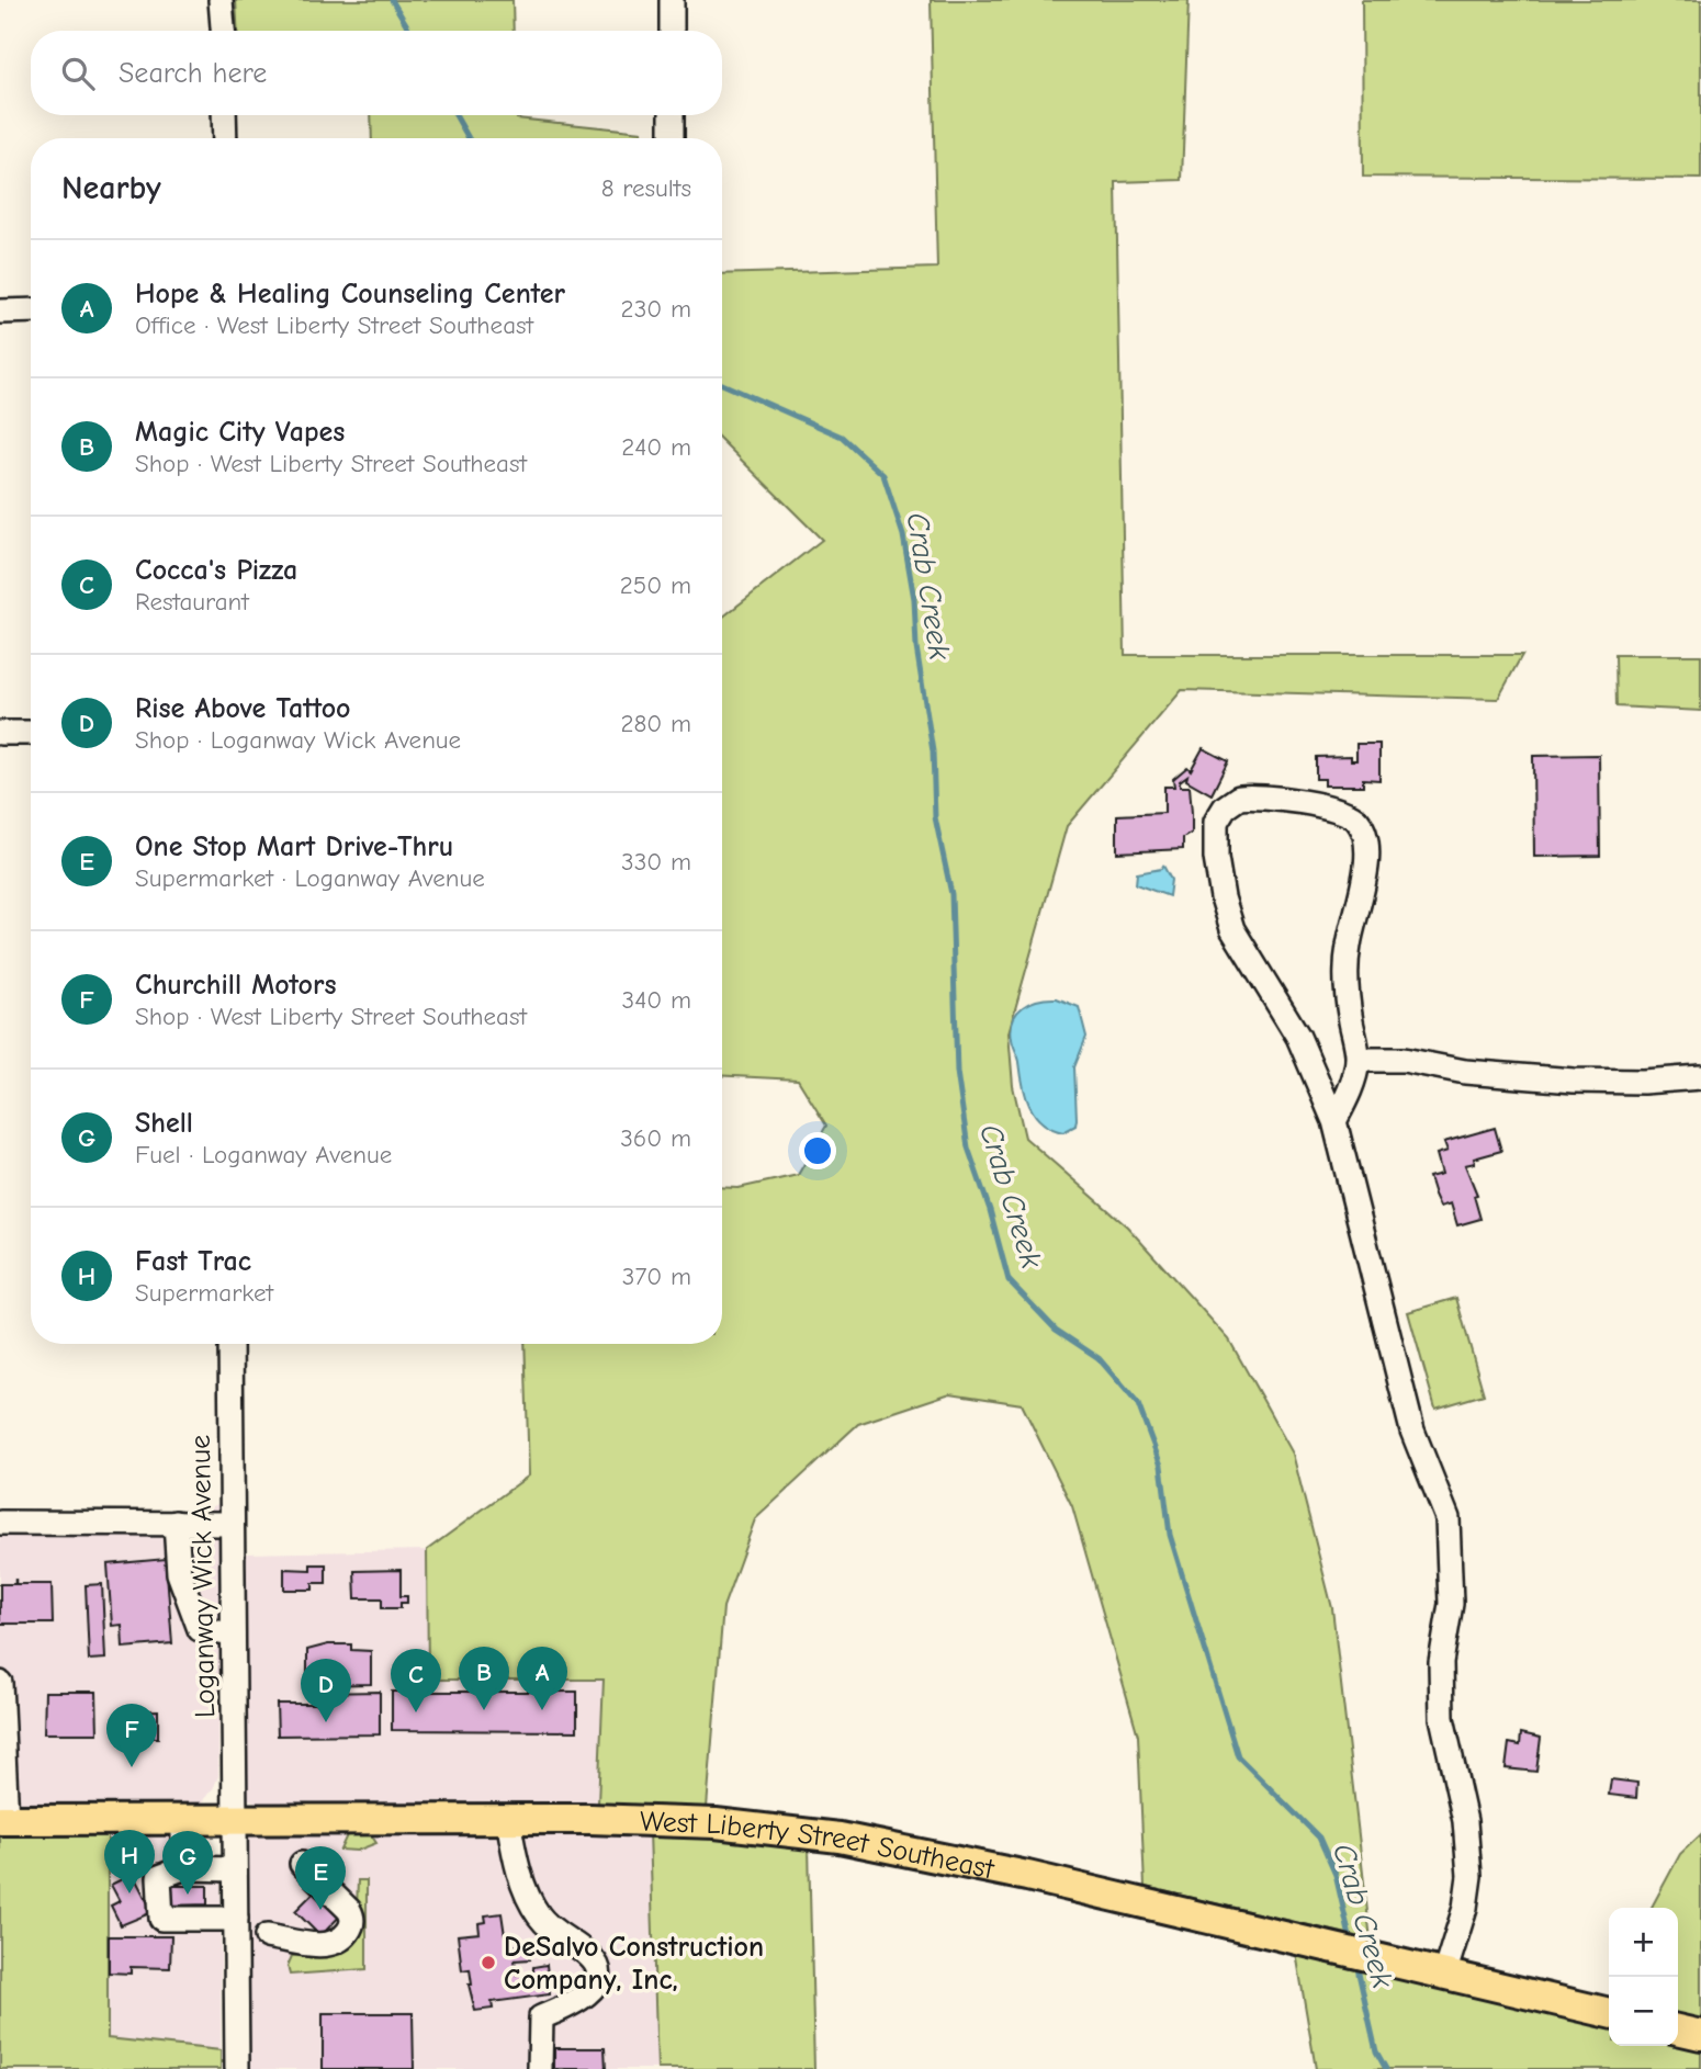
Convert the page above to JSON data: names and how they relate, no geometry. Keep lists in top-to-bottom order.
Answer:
{
  "streets": {
    "main road": ["West Liberty Street Southeast"],
    "street": ["Loganway Wick Avenue"]
  },
  "crossings": [
    ["Loganway Wick Avenue", "West Liberty Street Southeast"]
  ],
  "water": ["Crab Creek"],
  "places": ["DeSalvo Construction Company, Inc,"],
  "page": {
    "search": "Search here",
    "heading": ["Nearby", "8 results"],
    "list": [
      {
        "mark": "A",
        "name": "Hope & Healing Counseling Center",
        "note": "Office · West Liberty Street Southeast",
        "value": "230 m"
      },
      {
        "mark": "B",
        "name": "Magic City Vapes",
        "note": "Shop · West Liberty Street Southeast",
        "value": "240 m"
      },
      {
        "mark": "C",
        "name": "Cocca's Pizza",
        "note": "Restaurant",
        "value": "250 m"
      },
      {
        "mark": "D",
        "name": "Rise Above Tattoo",
        "note": "Shop · Loganway Wick Avenue",
        "value": "280 m"
      },
      {
        "mark": "E",
        "name": "One Stop Mart Drive-Thru",
        "note": "Supermarket · Loganway Avenue",
        "value": "330 m"
      },
      {
        "mark": "F",
        "name": "Churchill Motors",
        "note": "Shop · West Liberty Street Southeast",
        "value": "340 m"
      },
      {
        "mark": "G",
        "name": "Shell",
        "note": "Fuel · Loganway Avenue",
        "value": "360 m"
      },
      {
        "mark": "H",
        "name": "Fast Trac",
        "note": "Supermarket",
        "value": "370 m"
      }
    ],
    "pins": [
      "A",
      "B",
      "C",
      "D",
      "F",
      "H",
      "G",
      "E"
    ],
    "map_buttons": ["+", "−"]
  }
}
